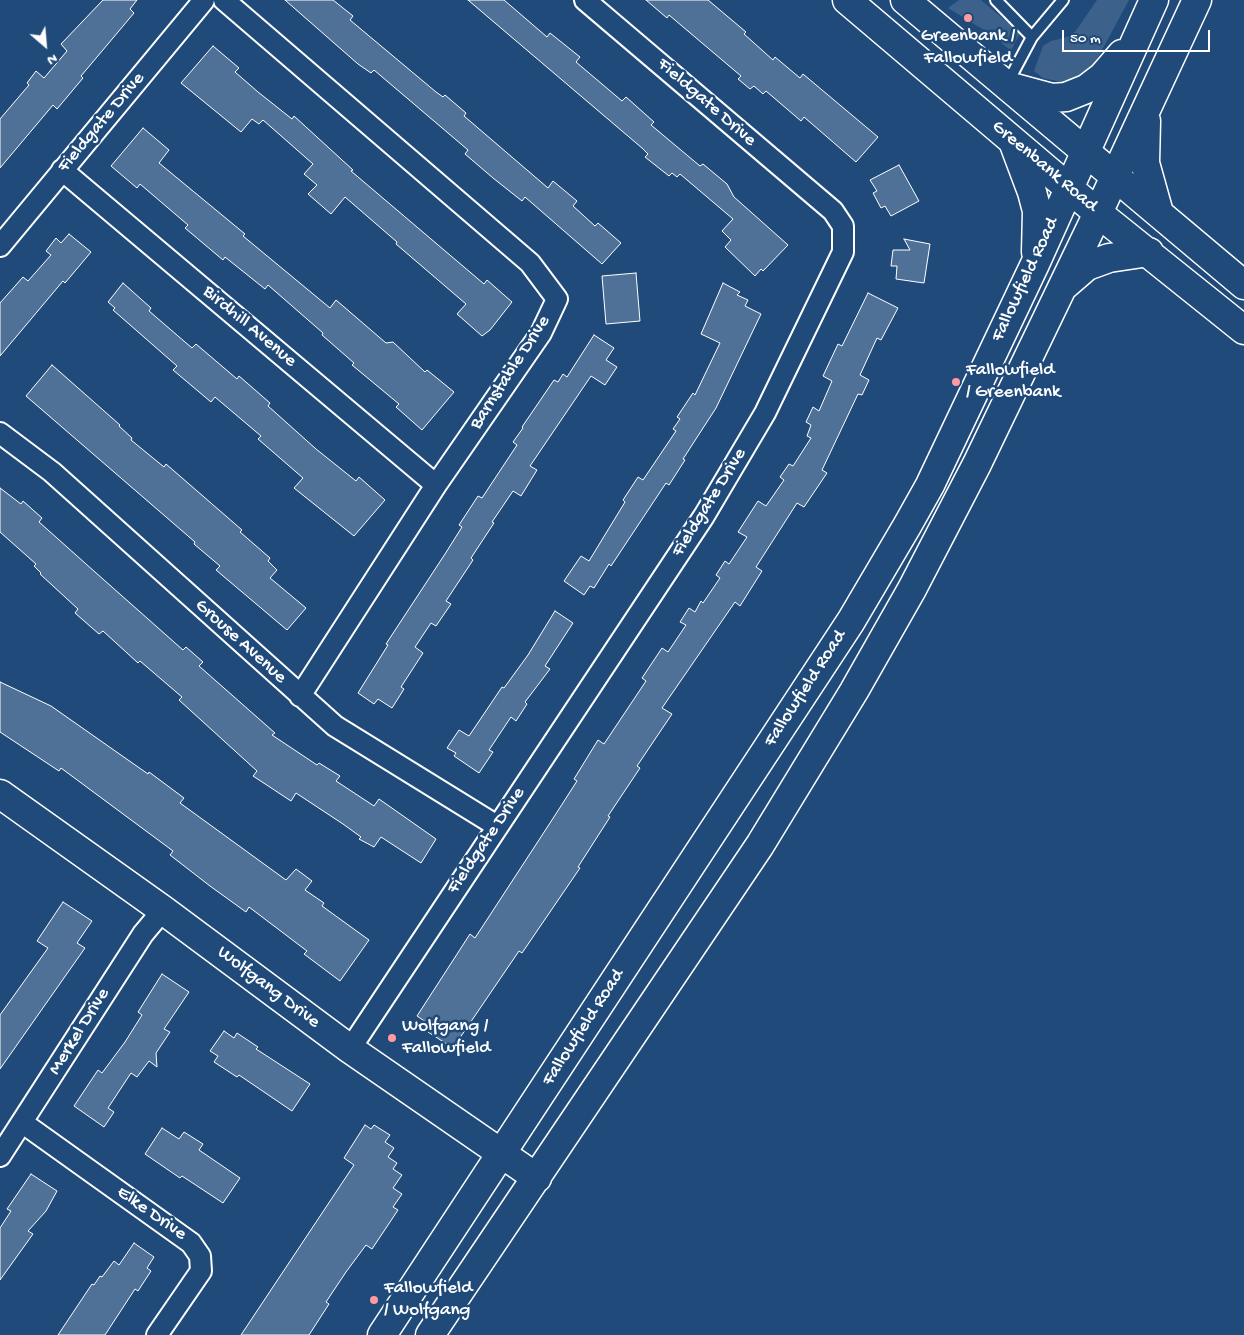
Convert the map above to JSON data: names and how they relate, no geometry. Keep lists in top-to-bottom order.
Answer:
{
  "streets": {
    "main road": ["Greenbank Road", "Fallowfield Road", "Wolfgang Drive"],
    "street": [
      "Fieldgate Drive",
      "Birdhill Avenue",
      "Barnstable Drive",
      "Grouse Avenue",
      "Merkel Drive",
      "Elke Drive"
    ]
  },
  "crossings": [
    ["Fieldgate Drive", "Birdhill Avenue"],
    ["Fieldgate Drive", "Grouse Avenue"],
    ["Fieldgate Drive", "Wolfgang Drive"],
    ["Greenbank Road", "Fallowfield Road"],
    ["Fallowfield Road", "Wolfgang Drive"],
    ["Birdhill Avenue", "Barnstable Drive"],
    ["Barnstable Drive", "Grouse Avenue"],
    ["Wolfgang Drive", "Merkel Drive"],
    ["Merkel Drive", "Elke Drive"]
  ],
  "places": [
    "Greenbank / Fallowfield",
    "Fallowfield / Greenbank",
    "Wolfgang / Fallowfield",
    "Fallowfield / Wolfgang"
  ],
  "scale_bar": "50 m",
  "north": "bottom right"
}
